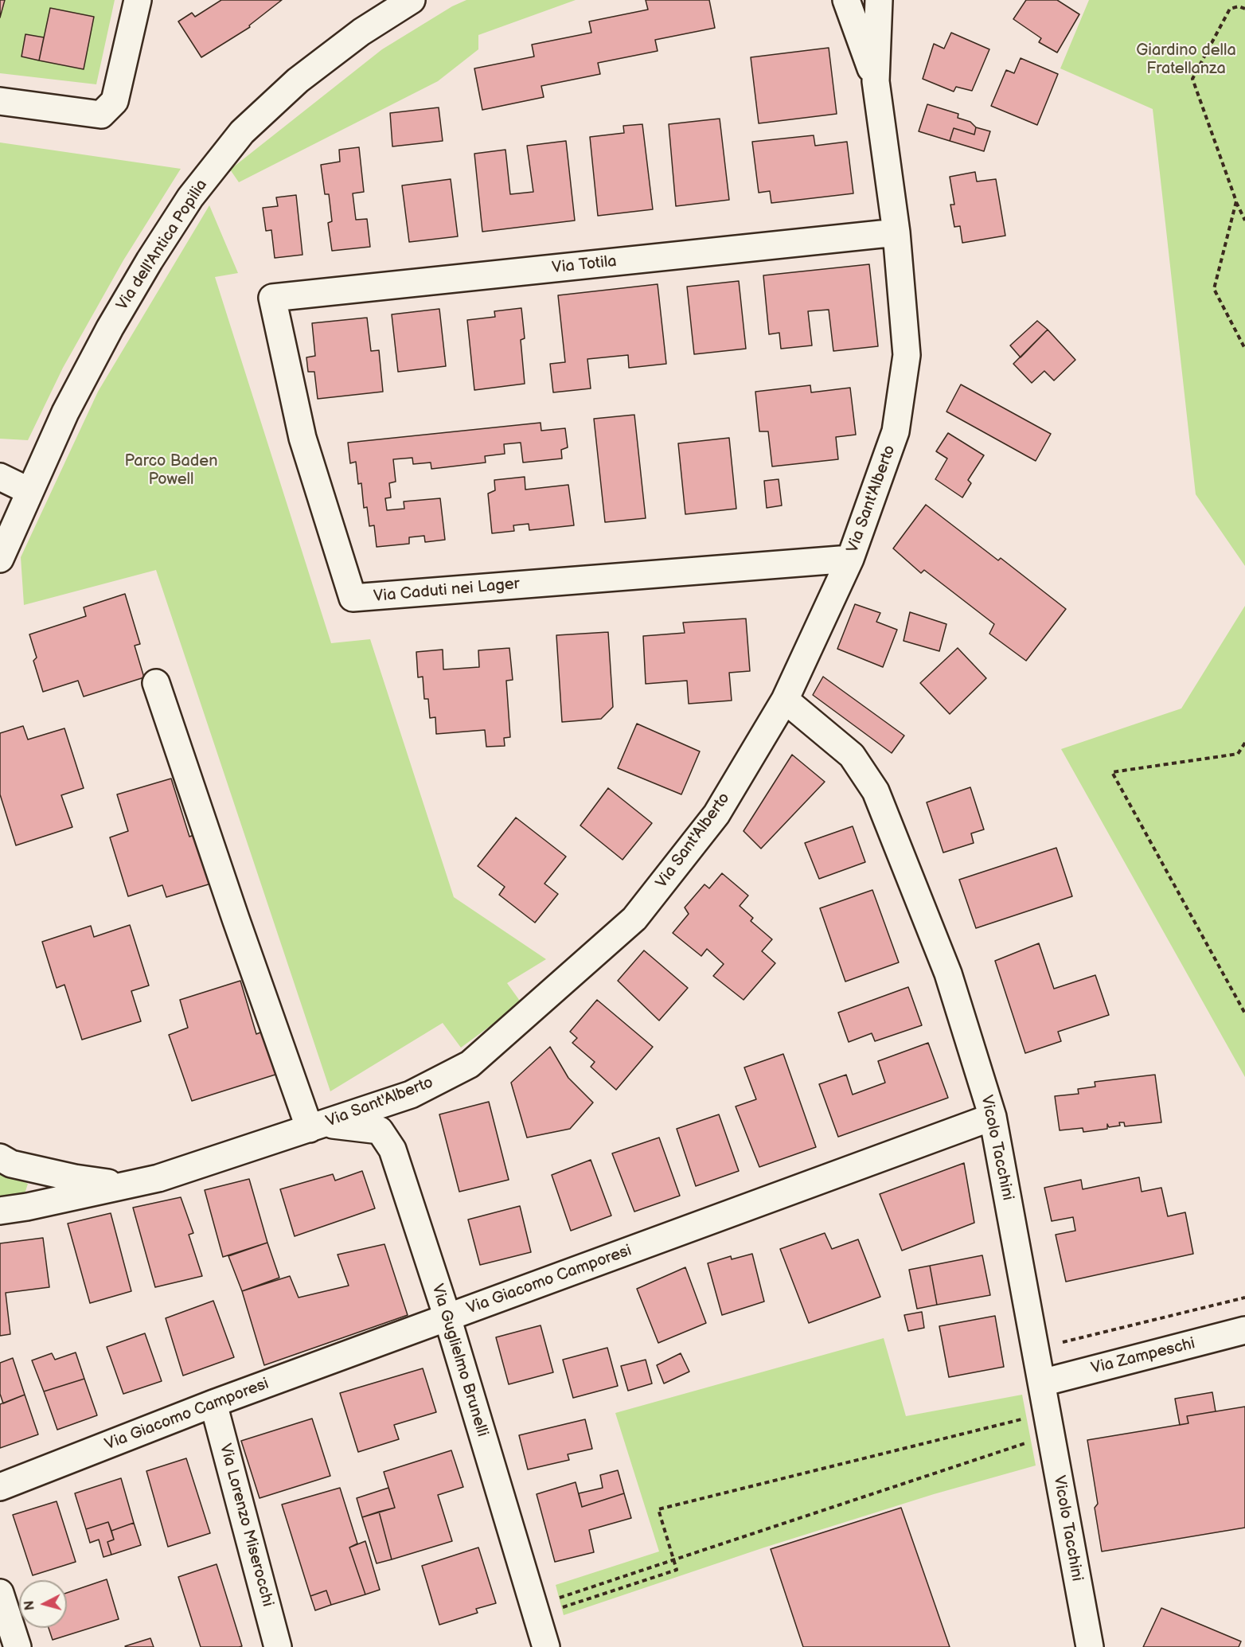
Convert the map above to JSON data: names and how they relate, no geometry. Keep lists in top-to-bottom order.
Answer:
{
  "streets": {
    "street": [
      "Via dell'Antica Popilia",
      "Via Totila",
      "Via Sant'Alberto",
      "Via Caduti nei Lager",
      "Vicolo Tacchini",
      "Via Giacomo Camporesi",
      "Via Zampeschi",
      "Via Guglielmo Brunelli",
      "Via Lorenzo Miserocchi"
    ]
  },
  "crossings": [
    ["Via Totila", "Via Sant'Alberto"],
    ["Via Totila", "Via Caduti nei Lager"],
    ["Via Sant'Alberto", "Via Caduti nei Lager"],
    ["Via Sant'Alberto", "Vicolo Tacchini"],
    ["Via Sant'Alberto", "Via Guglielmo Brunelli"],
    ["Vicolo Tacchini", "Via Giacomo Camporesi"],
    ["Vicolo Tacchini", "Via Zampeschi"],
    ["Via Giacomo Camporesi", "Via Guglielmo Brunelli"],
    ["Via Giacomo Camporesi", "Via Lorenzo Miserocchi"]
  ],
  "parks": ["Giardino della Fratellanza", "Parco Baden Powell"],
  "north": "left"
}
